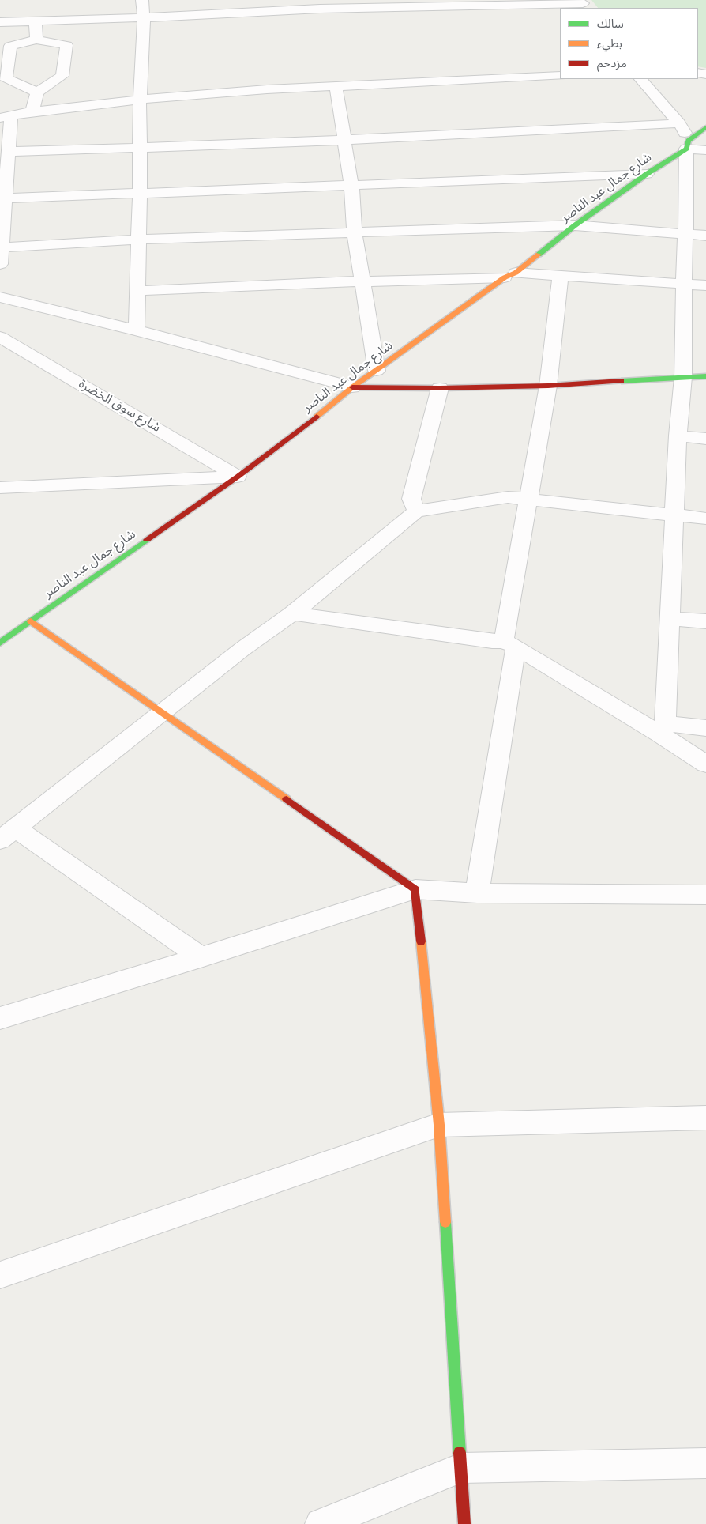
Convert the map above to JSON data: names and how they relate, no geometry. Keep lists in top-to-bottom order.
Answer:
{
  "streets": {
    "street": ["شارع جمال عبد الناصر", "شارع سوق الخضرة"]
  },
  "crossings": [
    ["شارع جمال عبد الناصر", "شارع سوق الخضرة"]
  ],
  "legend": ["سالك", "بطيء", "مزدحم"]
}
